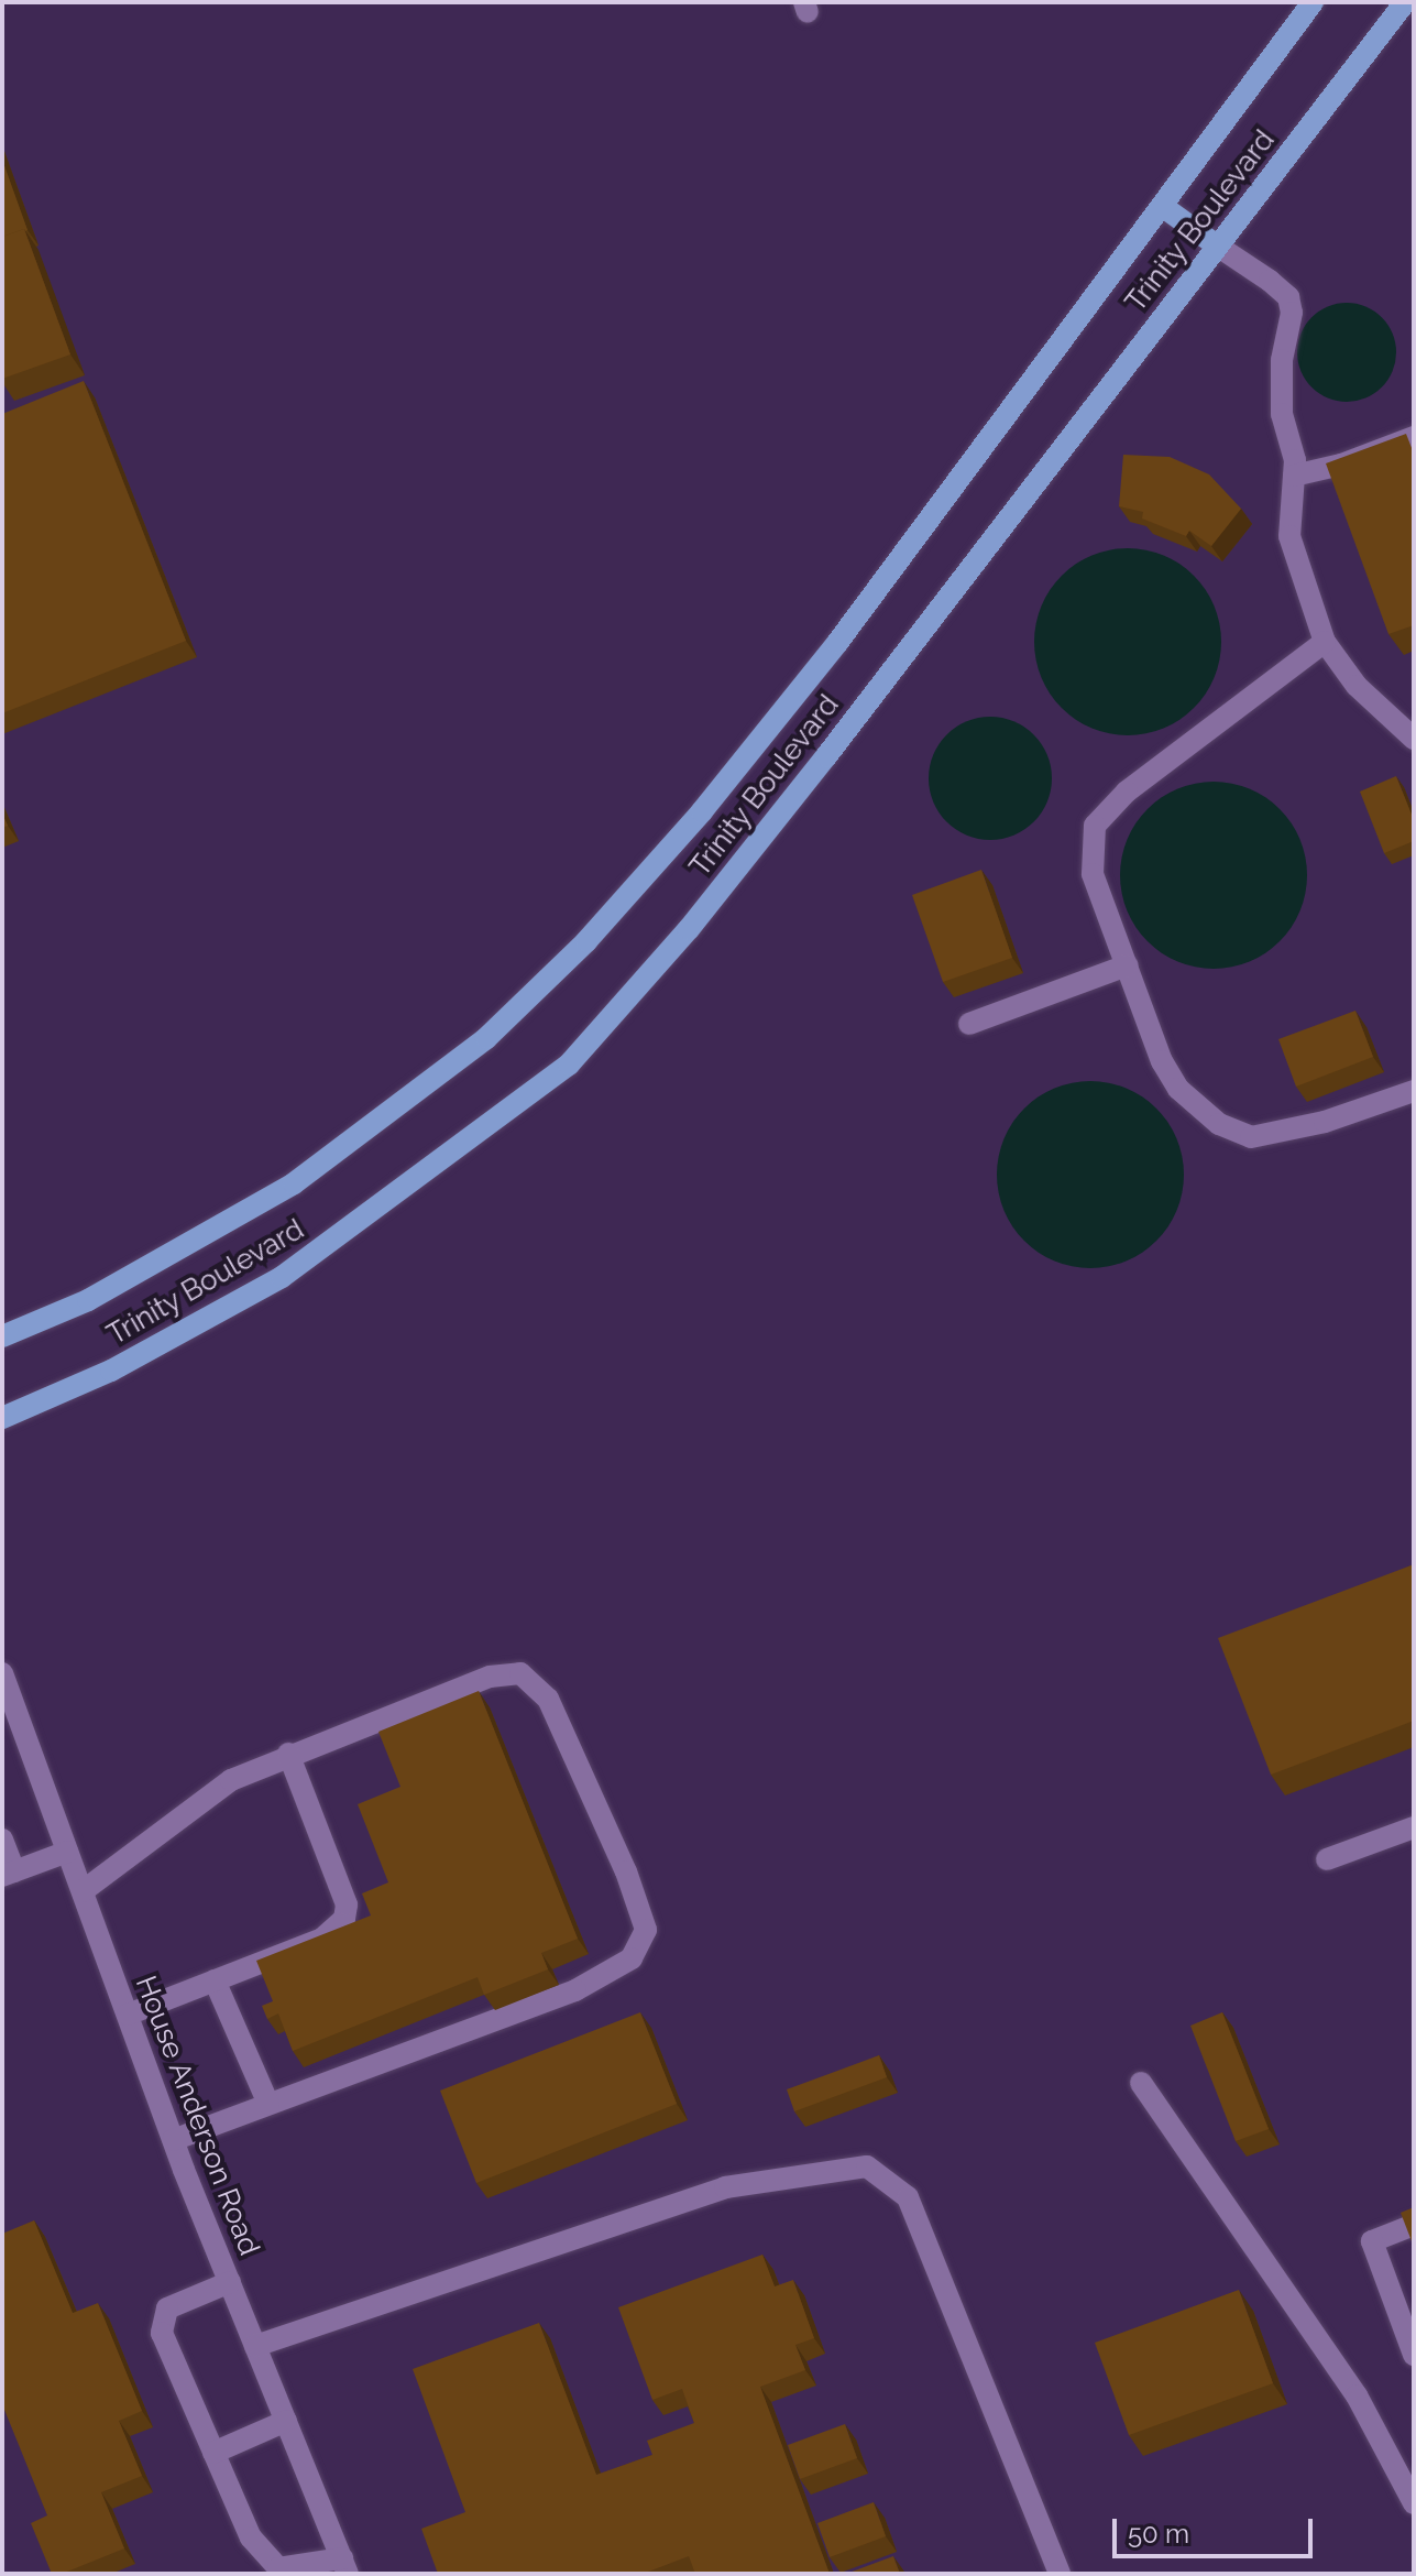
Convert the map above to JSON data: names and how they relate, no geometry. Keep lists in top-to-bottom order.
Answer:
{
  "streets": {
    "main road": ["Trinity Boulevard"],
    "street": ["House Anderson Road"]
  },
  "scale_bar": "50 m"
}
